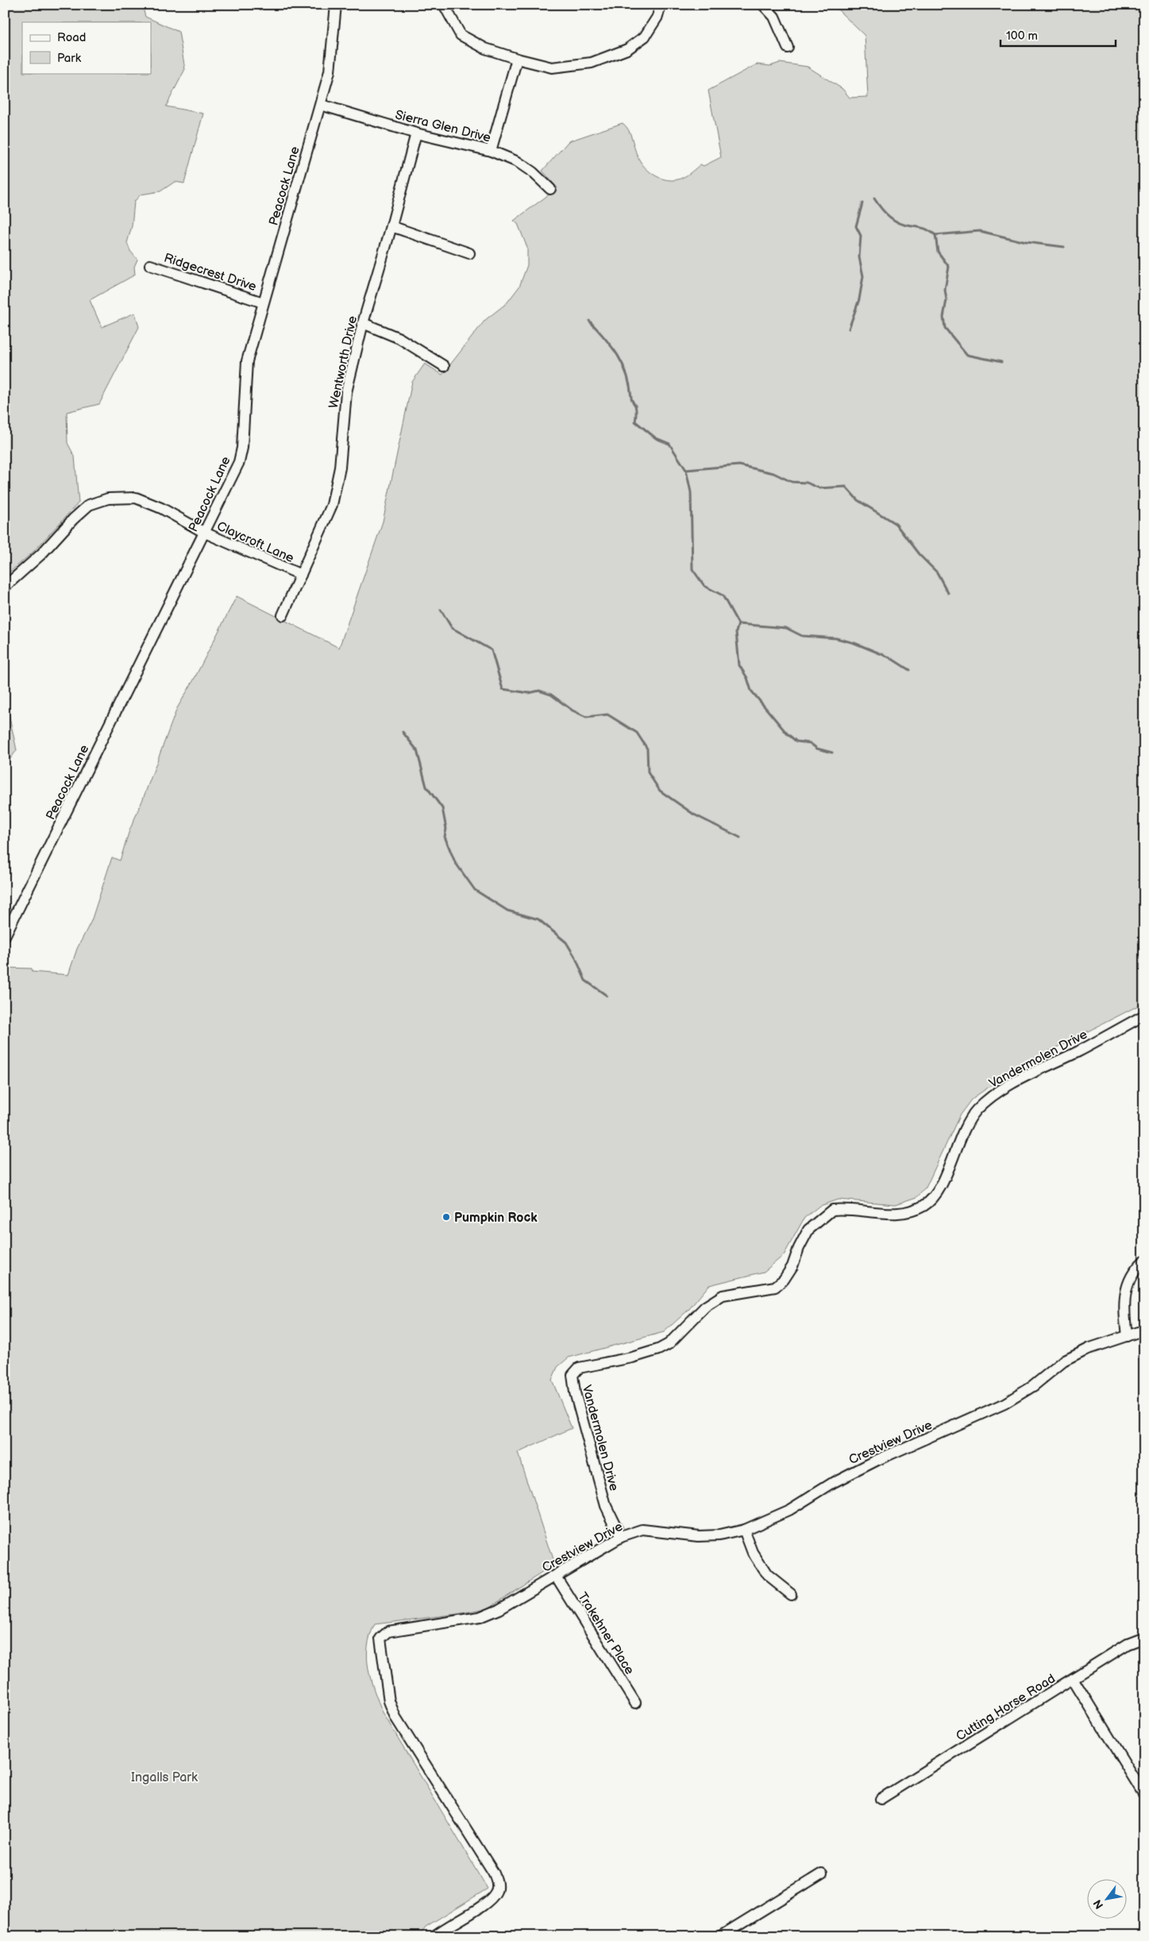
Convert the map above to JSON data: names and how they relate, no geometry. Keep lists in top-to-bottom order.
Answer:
{
  "streets": {
    "street": [
      "Sierra Glen Drive",
      "Peacock Lane",
      "Ridgecrest Drive",
      "Wentworth Drive",
      "Claycroft Lane",
      "Vandermolen Drive",
      "Crestview Drive",
      "Trakehner Place",
      "Cutting Horse Road"
    ]
  },
  "crossings": [
    ["Sierra Glen Drive", "Peacock Lane"],
    ["Sierra Glen Drive", "Wentworth Drive"],
    ["Peacock Lane", "Ridgecrest Drive"],
    ["Peacock Lane", "Claycroft Lane"],
    ["Wentworth Drive", "Claycroft Lane"],
    ["Vandermolen Drive", "Crestview Drive"],
    ["Crestview Drive", "Trakehner Place"]
  ],
  "parks": ["Ingalls Park"],
  "places": ["Pumpkin Rock"],
  "legend": ["Road", "Park"],
  "scale_bar": "100 m",
  "north": "bottom left"
}
